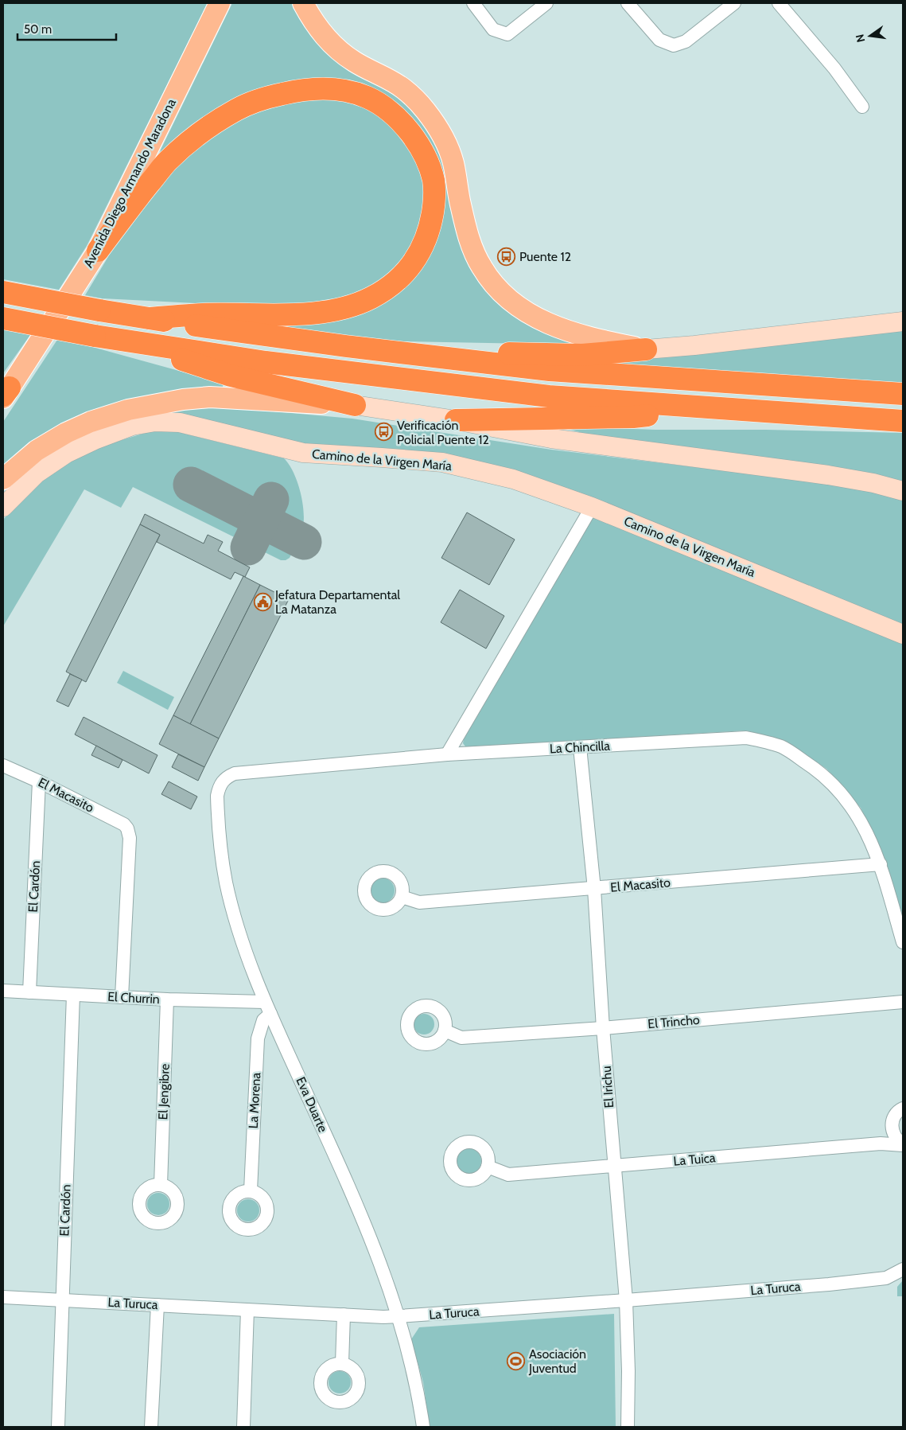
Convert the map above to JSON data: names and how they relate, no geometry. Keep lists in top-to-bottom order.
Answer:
{
  "streets": {
    "main road": ["Avenida Diego Armando Maradona"],
    "street": [
      "Camino de la Virgen María",
      "La Chincilla",
      "El Macasito",
      "El Cardón",
      "El Churrin",
      "El Trincho",
      "El Irichu",
      "El Jengibre",
      "La Morena",
      "Eva Duarte",
      "La Tuica",
      "La Turuca"
    ]
  },
  "crossings": [
    ["La Chincilla", "El Macasito"],
    ["La Chincilla", "El Irichu"],
    ["La Chincilla", "Eva Duarte"],
    ["El Macasito", "El Cardón"],
    ["El Macasito", "El Churrin"],
    ["El Macasito", "El Irichu"],
    ["El Cardón", "El Churrin"],
    ["El Cardón", "La Turuca"],
    ["El Churrin", "El Jengibre"],
    ["El Churrin", "Eva Duarte"],
    ["El Trincho", "El Irichu"],
    ["El Irichu", "La Tuica"],
    ["El Irichu", "La Turuca"],
    ["La Morena", "Eva Duarte"],
    ["Eva Duarte", "La Turuca"]
  ],
  "places": {
    "bus stop": ["Puente 12", "Verificación Policial Puente 12"],
    "public building": ["Jefatura Departamental La Matanza"],
    "sports": ["Asociación Juventud"]
  },
  "scale_bar": "50 m",
  "north": "left"
}
